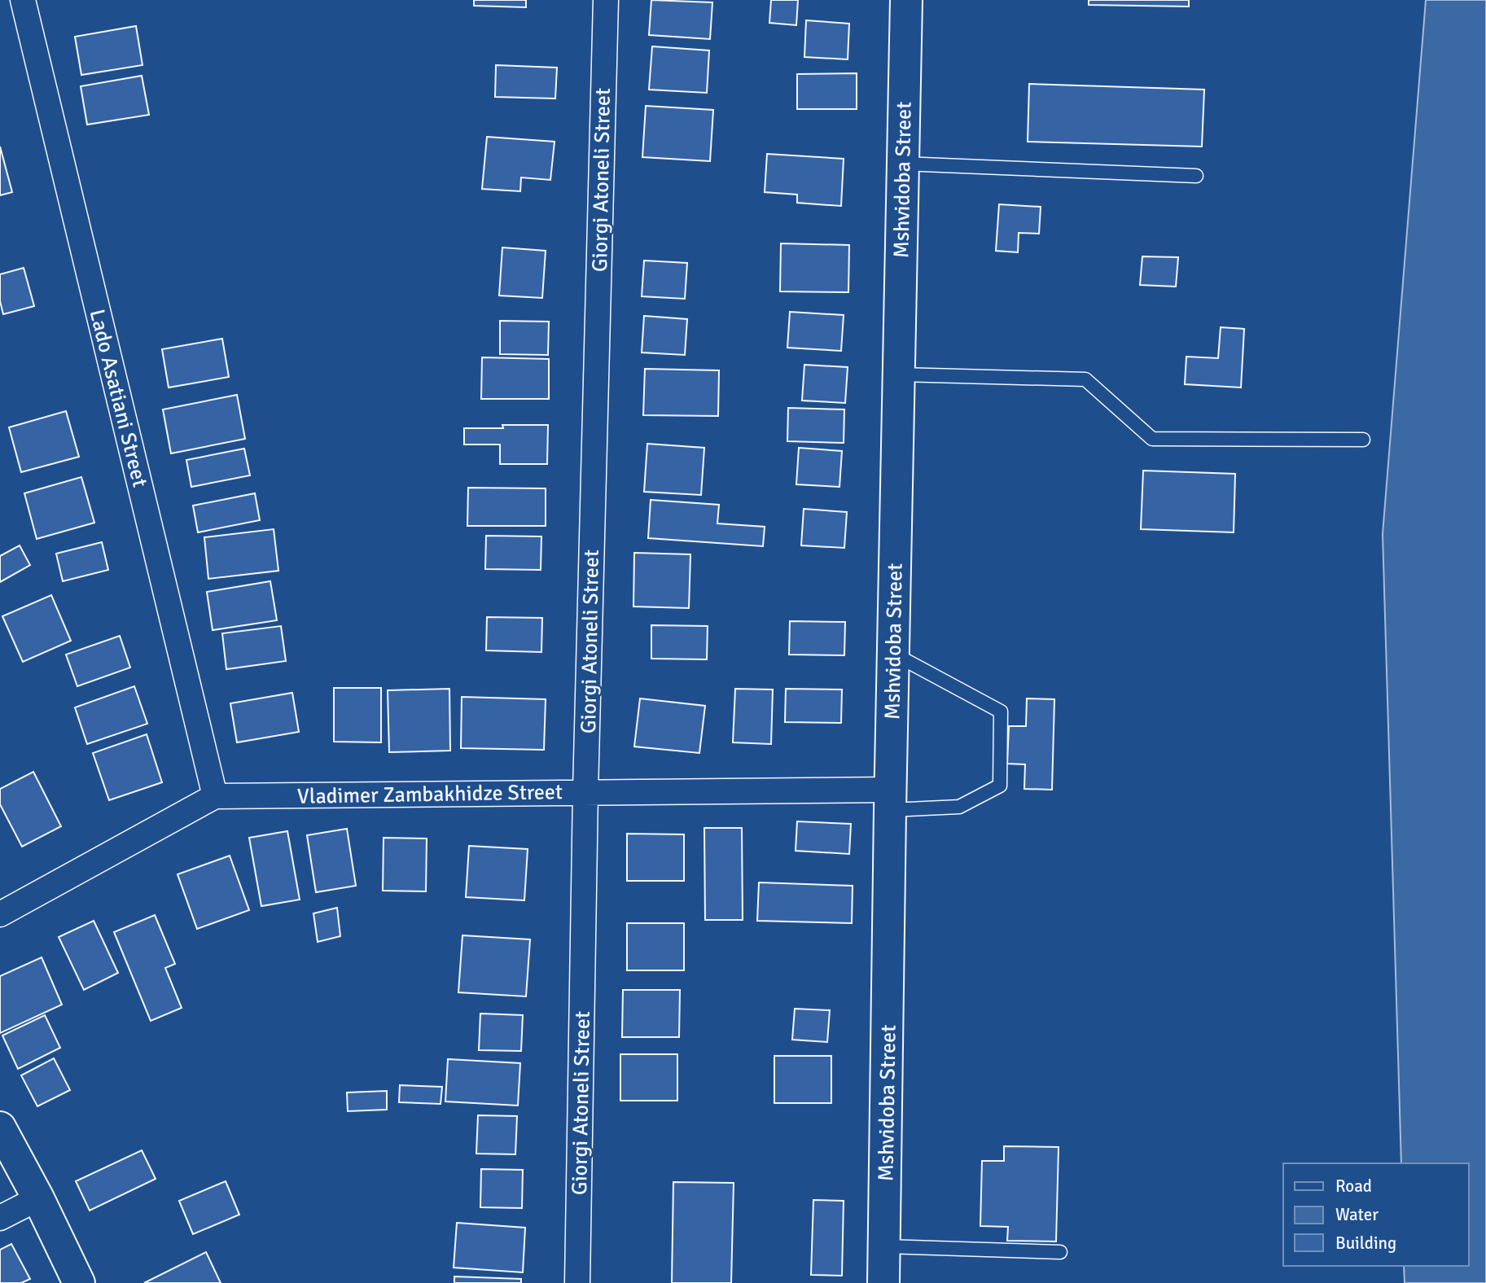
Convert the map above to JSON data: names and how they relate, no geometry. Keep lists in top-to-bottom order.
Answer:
{
  "streets": {
    "street": [
      "Giorgi Atoneli Street",
      "Mshvidoba Street",
      "Lado Asatiani Street",
      "Vladimer Zambakhidze Street"
    ]
  },
  "crossings": [
    ["Giorgi Atoneli Street", "Vladimer Zambakhidze Street"],
    ["Mshvidoba Street", "Vladimer Zambakhidze Street"],
    ["Lado Asatiani Street", "Vladimer Zambakhidze Street"]
  ],
  "legend": ["Road", "Water", "Building"]
}
